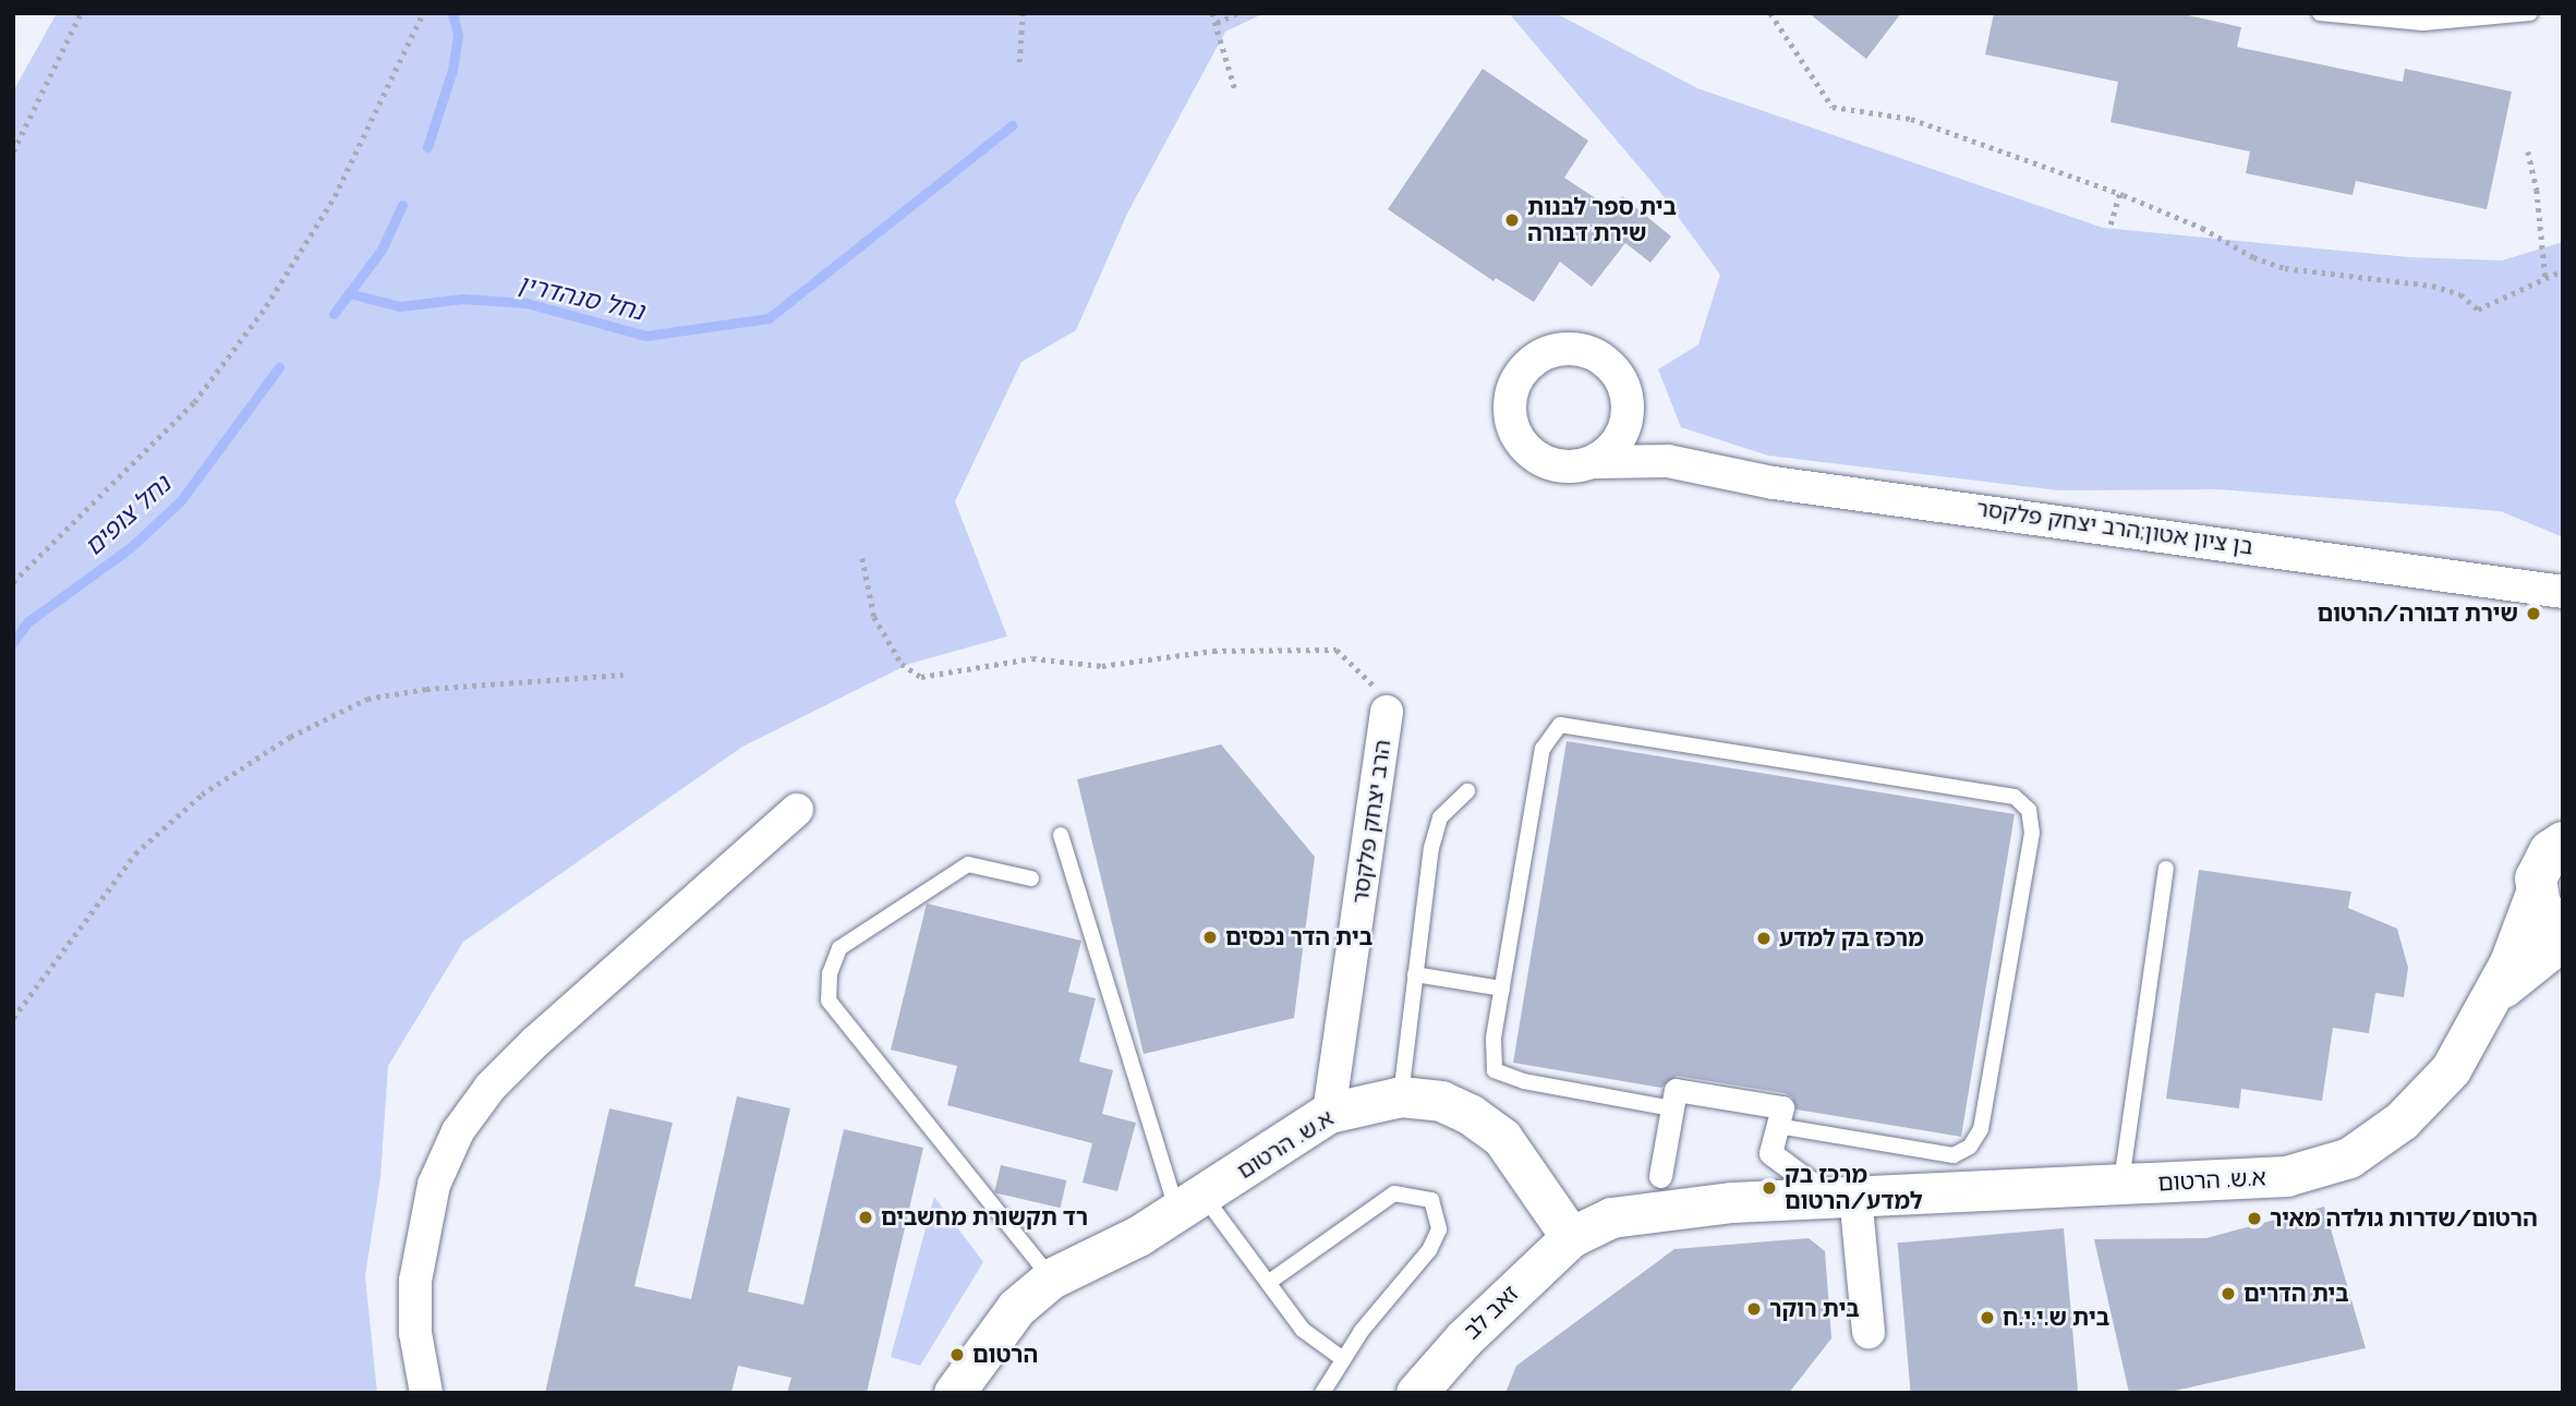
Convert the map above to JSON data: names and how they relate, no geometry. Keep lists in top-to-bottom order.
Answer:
{
  "streets": {
    "street": [
      "בן ציון אטון;הרב יצחק פלקסר",
      "הרב יצחק פלקסר",
      "א.ש. הרטום",
      "זאב לב"
    ]
  },
  "crossings": [
    ["הרב יצחק פלקסר", "א.ש. הרטום"],
    ["א.ש. הרטום", "זאב לב"]
  ],
  "water": ["נחל סנהדרין", "נחל צופים"],
  "places": [
    "בית ספר לבנות שירת דבורה",
    "שירת דבורה/הרטום",
    "בית הדר נכסים",
    "מרכז בק למדע",
    "מרכז בק למדע/הרטום",
    "רד תקשורת מחשבים",
    "הרטום/שדרות גולדה מאיר",
    "בית הדרים",
    "בית רוקר",
    "בית ש.י.י.ח",
    "הרטום"
  ]
}
